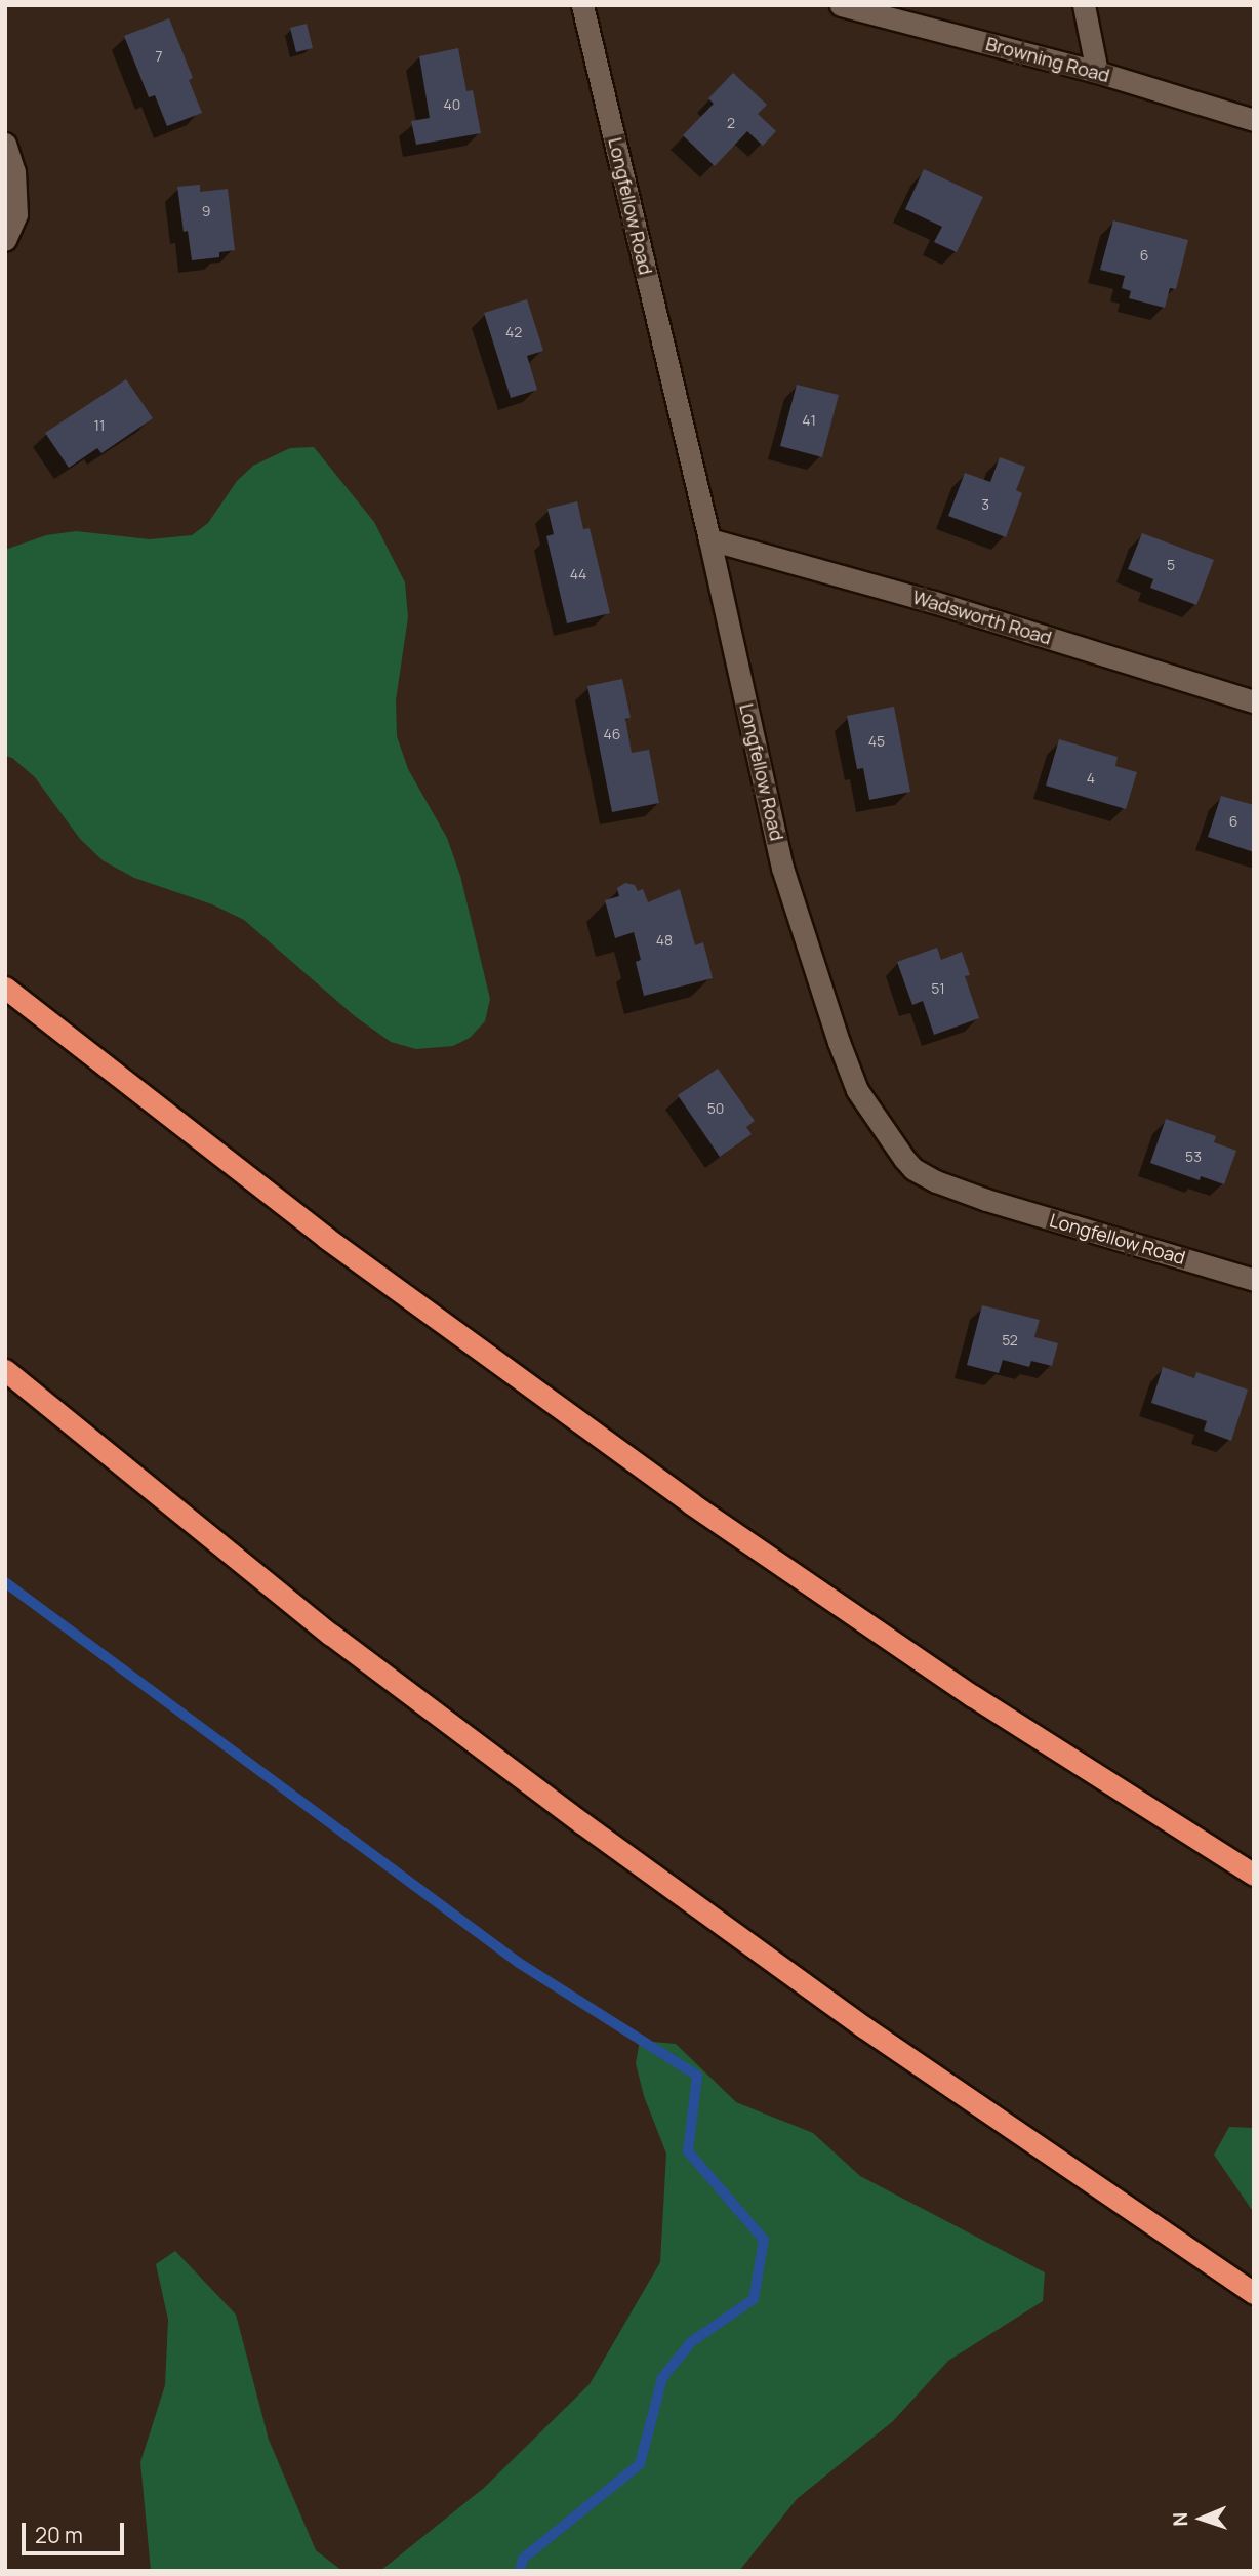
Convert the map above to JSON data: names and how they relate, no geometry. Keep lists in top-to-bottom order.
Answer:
{
  "streets": {
    "street": ["Browning Road", "Longfellow Road", "Wadsworth Road"]
  },
  "crossings": [
    ["Longfellow Road", "Wadsworth Road"]
  ],
  "house_numbers": [
    "7",
    "40",
    "2",
    "9",
    "6",
    "42",
    "41",
    "11",
    "3",
    "5",
    "44",
    "46",
    "45",
    "4",
    "6",
    "48",
    "51",
    "50",
    "53",
    "52"
  ],
  "scale_bar": "20 m",
  "north": "left"
}
